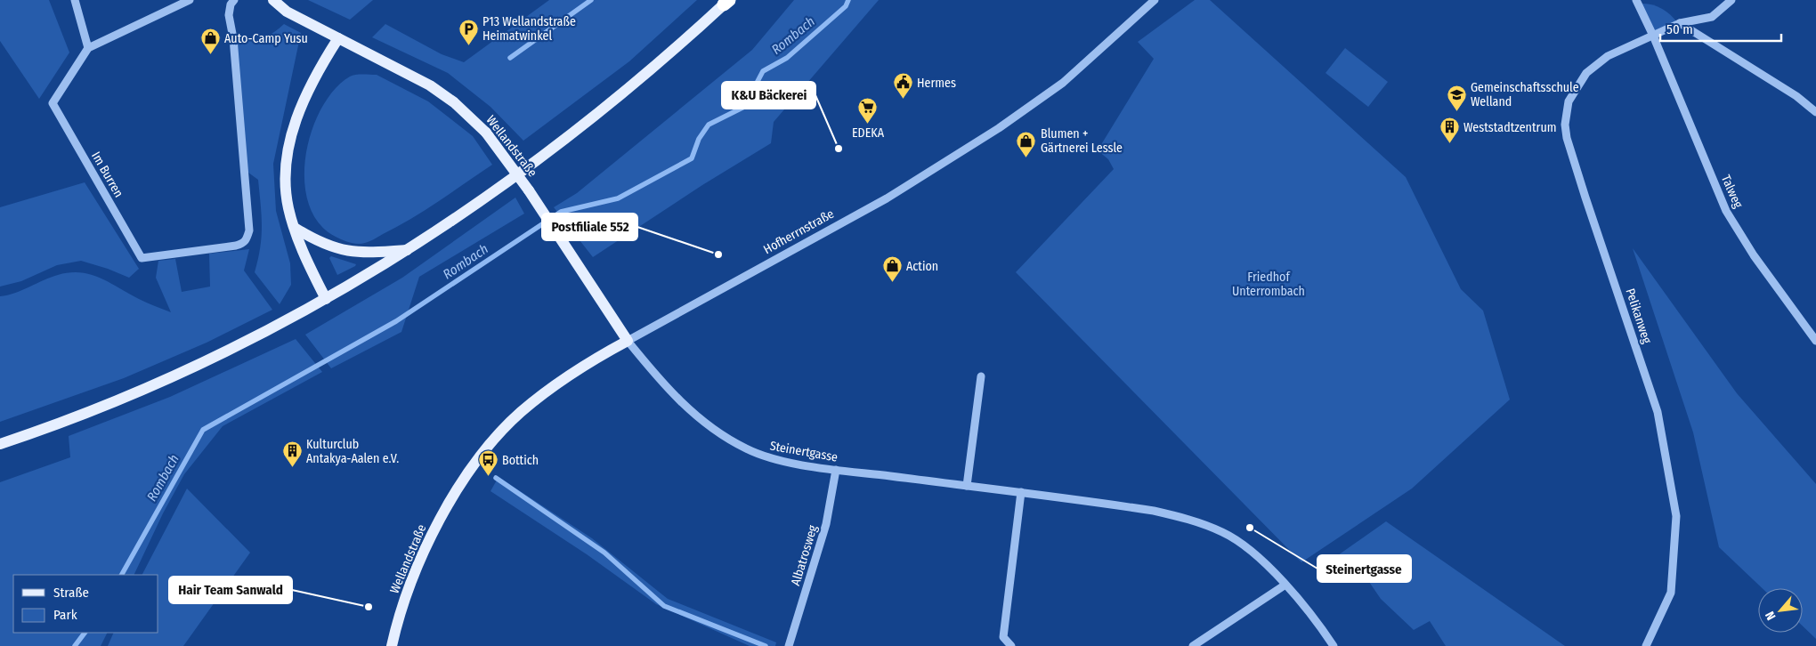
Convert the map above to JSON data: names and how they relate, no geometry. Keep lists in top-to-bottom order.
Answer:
{
  "streets": {
    "main road": ["Wellandstraße", "Hofherrnstraße"],
    "street": [
      "Im Burren",
      "Talweg",
      "Pelikanweg",
      "Steinertgasse",
      "Albatrosweg"
    ]
  },
  "crossings": [
    ["Wellandstraße", "Hofherrnstraße"],
    ["Wellandstraße", "Steinertgasse"],
    ["Talweg", "Pelikanweg"],
    ["Hofherrnstraße", "Steinertgasse"],
    ["Steinertgasse", "Albatrosweg"]
  ],
  "water": ["Rombach"],
  "parks": ["Friedhof Unterrombach"],
  "places": {
    "parking": ["P13 Wellandstraße Heimatwinkel"],
    "shop": ["Auto-Camp Yusu", "Blumen + Gärtnerei Lessle", "Action"],
    "public building": ["Hermes"],
    "school or university": ["Gemeinschaftsschule Welland"],
    "supermarket": ["EDEKA"],
    "building": ["Weststadtzentrum", "Kulturclub Antakya-Aalen e.V."],
    "other": [
      "K&U Bäckerei",
      "Postfiliale 552",
      "Steinertgasse",
      "Hair Team Sanwald"
    ],
    "bus stop": ["Bottich"]
  },
  "legend": ["Straße", "Park"],
  "scale_bar": "50 m",
  "north": "bottom left"
}
